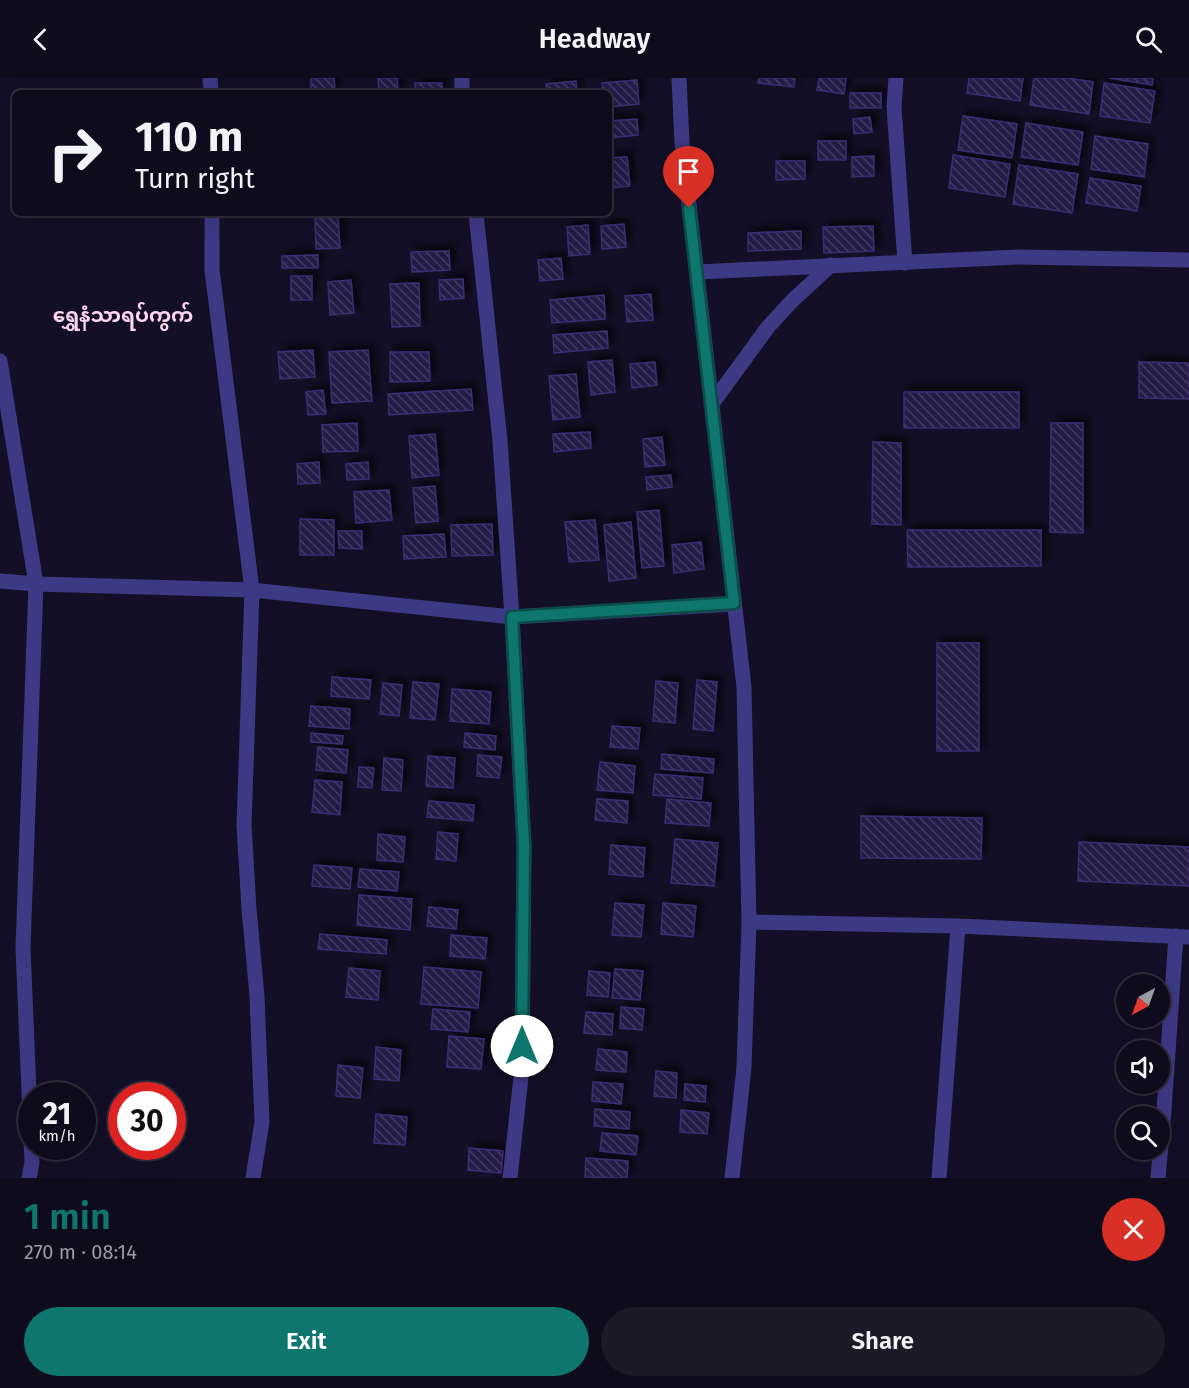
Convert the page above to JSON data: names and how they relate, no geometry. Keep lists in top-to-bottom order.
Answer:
{
  "districts": ["ရွှေနံသာရပ်ကွက်"],
  "north": "bottom left",
  "page": {
    "header": "Headway",
    "turn": ["110 m", "Turn right"],
    "speed": "21 km/h",
    "limit": "30",
    "heading": ["1 min", "270 m · 08:14"],
    "buttons": ["Exit", "Share"]
  }
}
